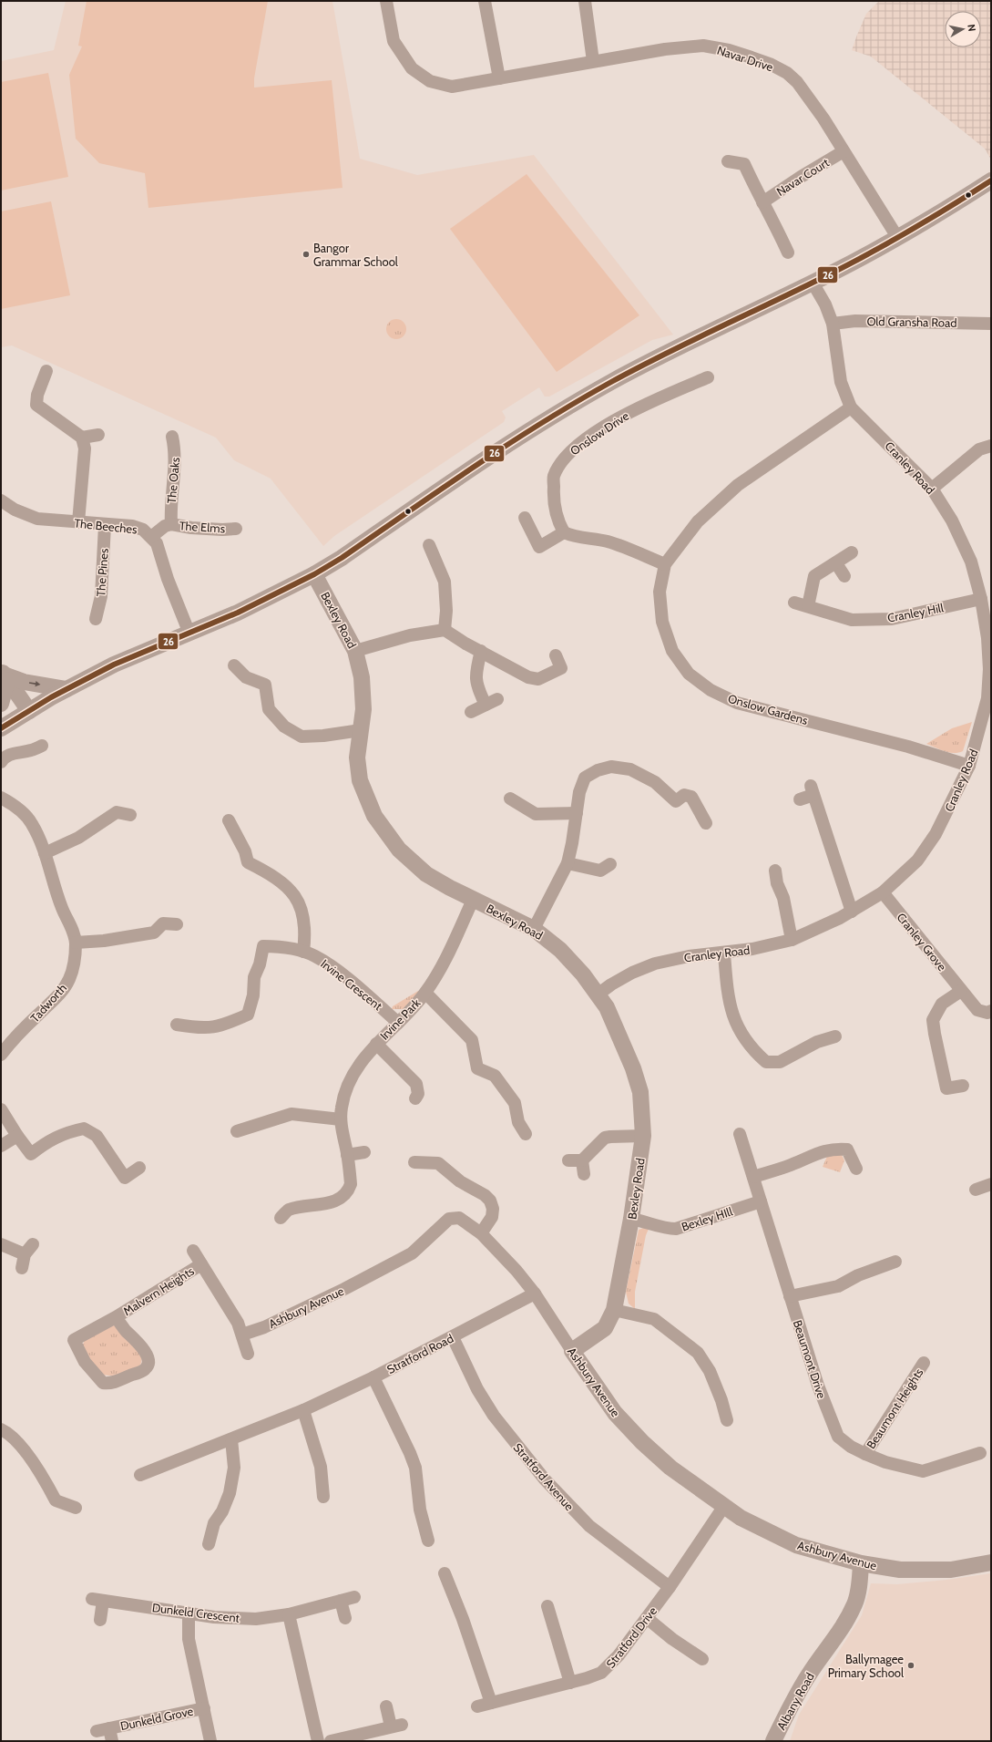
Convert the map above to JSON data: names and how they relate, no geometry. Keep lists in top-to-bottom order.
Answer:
{
  "streets": {
    "street": [
      "Navar Drive",
      "Navar Court",
      "Old Gransha Road",
      "Onslow Drive",
      "Cranley Road",
      "The Oaks",
      "The Beeches",
      "The Elms",
      "The Pines",
      "Cranley Hill",
      "Bexley Road",
      "Onslow Gardens",
      "Cranley Grove",
      "Irvine Crescent",
      "Tadworth",
      "Irvine Park",
      "Bexley HIll",
      "Malvern Heights",
      "Ashbury Avenue",
      "Stratford Road",
      "Beaumont Drive",
      "Beaumont Heights",
      "Stratford Avenue",
      "Dunkeld Crescent",
      "Stratford Drive",
      "Albany Road",
      "Dunkeld Grove"
    ]
  },
  "crossings": [
    ["Navar Drive", "Navar Court"],
    ["Old Gransha Road", "Cranley Road"],
    ["Cranley Road", "Cranley Hill"],
    ["Cranley Road", "Bexley Road"],
    ["Cranley Road", "Onslow Gardens"],
    ["Cranley Road", "Cranley Grove"],
    ["The Oaks", "The Elms"],
    ["The Beeches", "The Elms"],
    ["The Beeches", "The Pines"],
    ["Bexley Road", "Irvine Park"],
    ["Bexley Road", "Bexley HIll"],
    ["Bexley Road", "Ashbury Avenue"],
    ["Irvine Crescent", "Irvine Park"],
    ["Bexley HIll", "Beaumont Drive"],
    ["Ashbury Avenue", "Stratford Road"],
    ["Ashbury Avenue", "Stratford Drive"],
    ["Ashbury Avenue", "Albany Road"],
    ["Stratford Road", "Stratford Avenue"],
    ["Beaumont Drive", "Beaumont Heights"],
    ["Stratford Avenue", "Stratford Drive"]
  ],
  "places": ["Bangor Grammar School", "Ballymagee Primary School"],
  "lines": ["transit line 26"],
  "north": "right"
}
